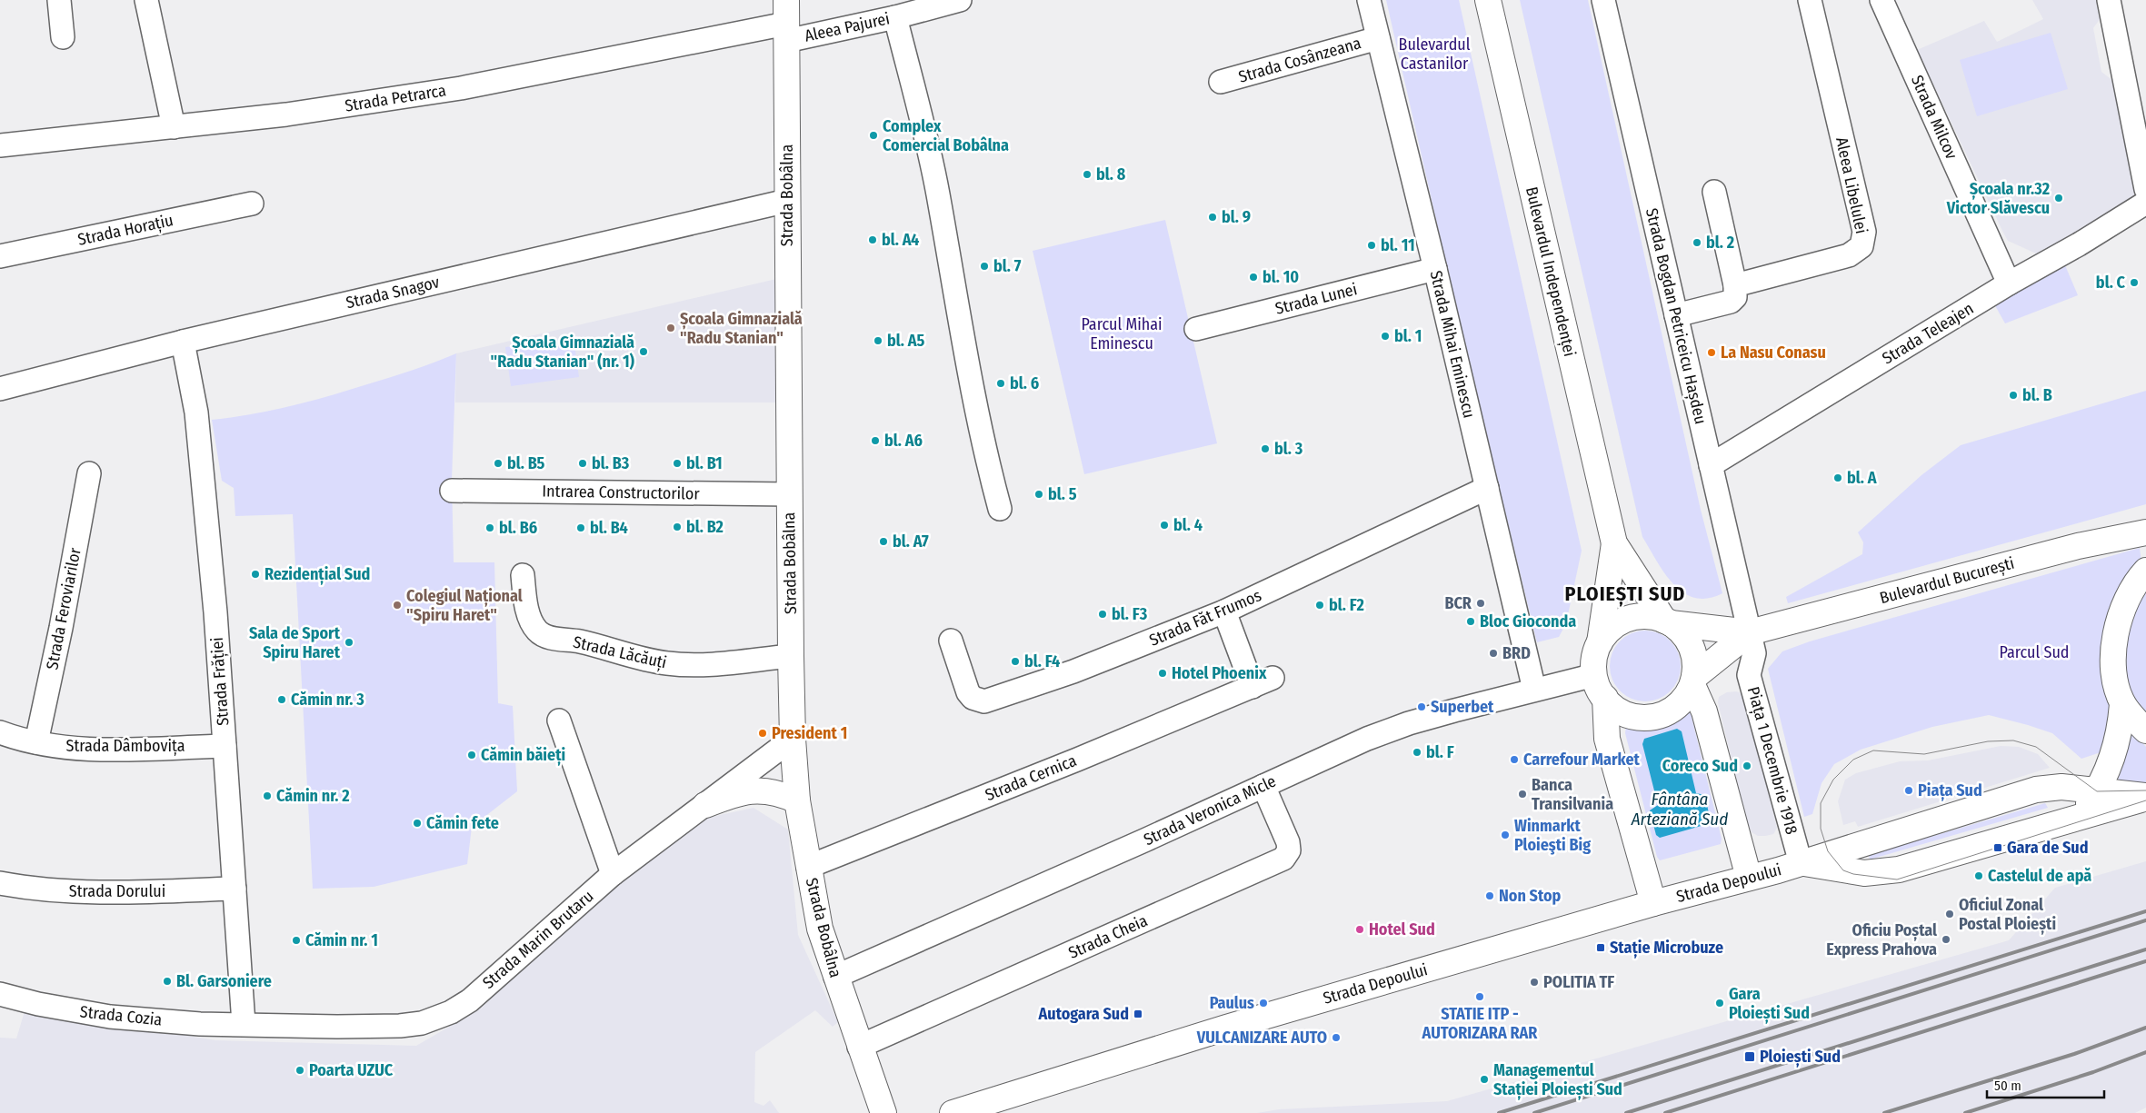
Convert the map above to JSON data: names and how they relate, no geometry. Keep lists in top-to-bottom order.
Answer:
{
  "streets": {
    "main road": [
      "Strada Bobâlna",
      "Bulevardul Independenței",
      "Bulevardul București",
      "Strada Depoului"
    ],
    "street": [
      "Aleea Pajurei",
      "Strada Cosânzeana",
      "Strada Petrarca",
      "Strada Milcov",
      "Aleea Libelulei",
      "Strada Horațiu",
      "Strada Snagov",
      "Strada Lunei",
      "Strada Bogdan Petriceicu Hașdeu",
      "Strada Teleajen",
      "Strada Mihai Eminescu",
      "Intrarea Constructorilor",
      "Strada Feroviarilor",
      "Strada Făt Frumos",
      "Strada Lăcăuți",
      "Strada Frăției",
      "Strada Dâmbovița",
      "Piața 1 Decembrie 1918",
      "Strada Cernica",
      "Strada Veronica Micle",
      "Strada Dorului",
      "Strada Cheia",
      "Strada Marin Brutaru",
      "Strada Cozia"
    ]
  },
  "crossings": [
    ["Aleea Pajurei", "Strada Petrarca"],
    ["Aleea Pajurei", "Strada Bobâlna"],
    ["Strada Cosânzeana", "Strada Mihai Eminescu"],
    ["Strada Petrarca", "Strada Bobâlna"],
    ["Strada Milcov", "Strada Teleajen"],
    ["Strada Bobâlna", "Strada Snagov"],
    ["Strada Bobâlna", "Intrarea Constructorilor"],
    ["Strada Bobâlna", "Strada Lăcăuți"],
    ["Strada Bobâlna", "Strada Cernica"],
    ["Strada Bobâlna", "Strada Veronica Micle"],
    ["Strada Bobâlna", "Strada Cheia"],
    ["Strada Bobâlna", "Strada Marin Brutaru"],
    ["Bulevardul Independenței", "Bulevardul București"],
    ["Bulevardul Independenței", "Strada Veronica Micle"],
    ["Strada Snagov", "Strada Frăției"],
    ["Strada Lunei", "Strada Mihai Eminescu"],
    ["Strada Bogdan Petriceicu Hașdeu", "Strada Teleajen"],
    ["Strada Bogdan Petriceicu Hașdeu", "Bulevardul București"],
    ["Strada Bogdan Petriceicu Hașdeu", "Piața 1 Decembrie 1918"],
    ["Strada Mihai Eminescu", "Strada Făt Frumos"],
    ["Strada Mihai Eminescu", "Strada Veronica Micle"],
    ["Bulevardul București", "Piața 1 Decembrie 1918"],
    ["Bulevardul București", "Strada Veronica Micle"],
    ["Strada Feroviarilor", "Strada Dâmbovița"],
    ["Strada Frăției", "Strada Dâmbovița"],
    ["Strada Frăției", "Strada Dorului"],
    ["Strada Frăției", "Strada Marin Brutaru"],
    ["Strada Frăției", "Strada Cozia"],
    ["Piața 1 Decembrie 1918", "Strada Depoului"],
    ["Strada Veronica Micle", "Strada Cheia"],
    ["Strada Marin Brutaru", "Strada Cozia"]
  ],
  "districts": ["PLOIEȘTI SUD"],
  "water": ["Fântâna Arteziană Sud"],
  "parks": ["Bulevardul Castanilor", "Parcul Mihai Eminescu", "Parcul Sud"],
  "places": {
    "other": [
      "Complex Comercial Bobâlna",
      "bl. 8",
      "Școala nr.32 Victor Slăvescu",
      "bl. 9",
      "bl. A4",
      "bl. 2",
      "bl. 11",
      "bl. 7",
      "bl. 10",
      "bl. C",
      "Școala Gimnazială \"Radu Stanian\"",
      "bl. 1",
      "bl. A5",
      "Școala Gimnazială \"Radu Stanian\" (nr. 1)",
      "La Nasu Conasu",
      "bl. 6",
      "bl. B",
      "bl. A6",
      "bl. 3",
      "bl. B5",
      "bl. B3",
      "bl. B1",
      "bl. A",
      "bl. 5",
      "bl. 4",
      "bl. B2",
      "bl. B6",
      "bl. B4",
      "bl. A7",
      "Rezidențial Sud",
      "BCR",
      "Colegiul Național \"Spiru Haret\"",
      "bl. F2",
      "bl. F3",
      "Bloc Gioconda",
      "Sala de Sport Spiru Haret",
      "BRD",
      "bl. F4",
      "Hotel Phoenix",
      "Cămin nr. 3",
      "Superbet",
      "President 1",
      "bl. F",
      "Cămin băieți",
      "Carrefour Market",
      "Coreco Sud",
      "Piața Sud",
      "Banca Transilvania",
      "Cămin nr. 2",
      "Cămin fete",
      "Winmarkt Ploieşti Big",
      "Castelul de apă",
      "Non Stop",
      "Oficiul Zonal Postal Ploiești",
      "Hotel Sud",
      "Oficiu Poștal Express Prahova",
      "Cămin nr. 1",
      "Bl. Garsoniere",
      "POLITIA TF",
      "STATIE ITP - AUTORIZARA RAR",
      "Paulus",
      "Gara Ploiești Sud",
      "VULCANIZARE AUTO",
      "Poarta UZUC",
      "Managementul Stației Ploiești Sud"
    ],
    "transit": [
      "Gara de Sud",
      "Stație Microbuze",
      "Autogara Sud",
      "Ploiești Sud"
    ]
  },
  "scale_bar": "50 m"
}
